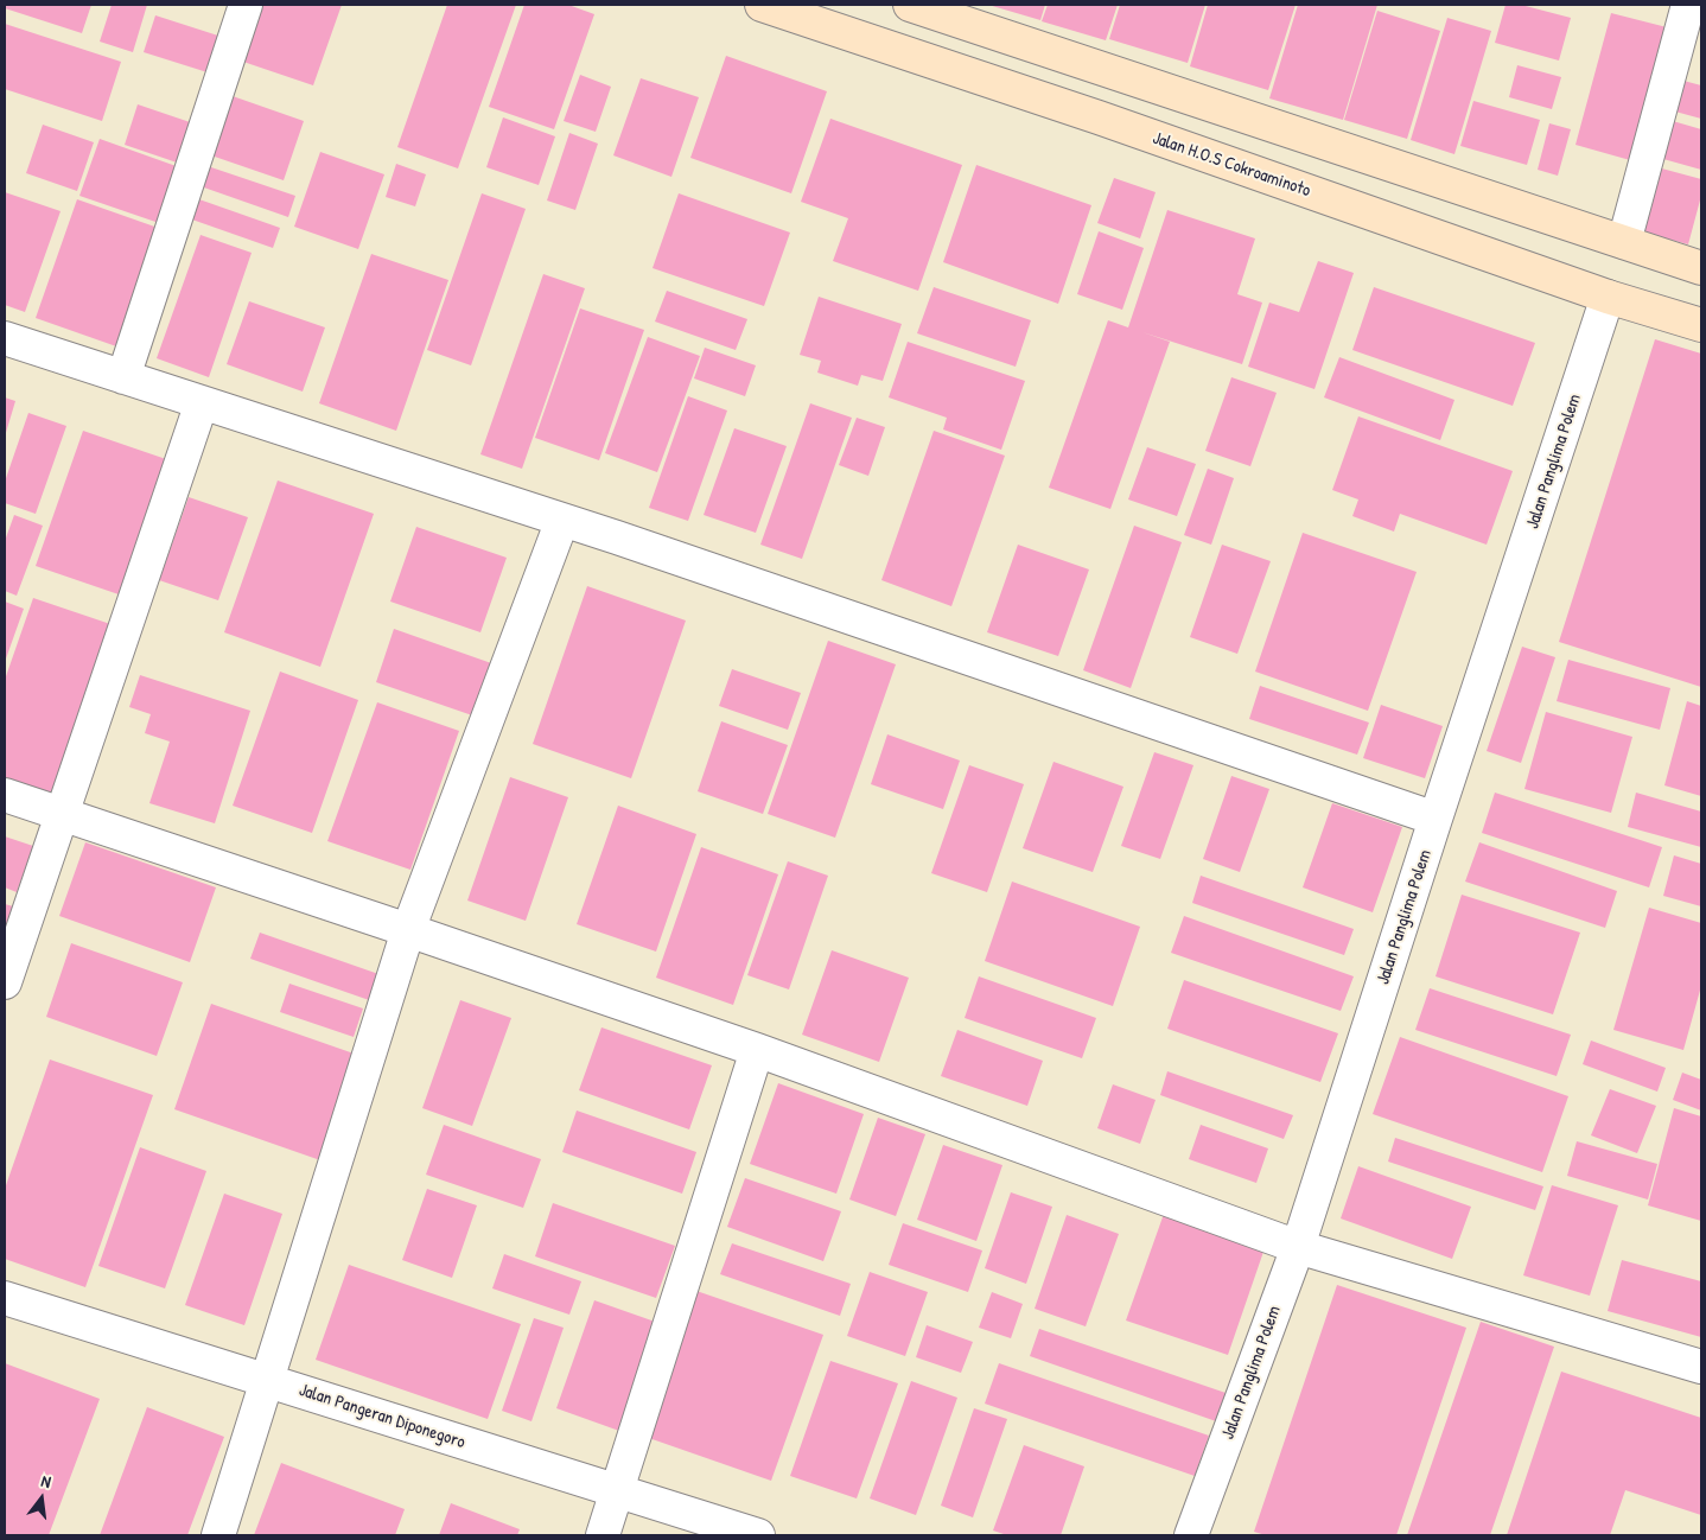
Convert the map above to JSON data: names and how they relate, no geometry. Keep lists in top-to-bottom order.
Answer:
{
  "streets": {
    "main road": ["Jalan H.O.S Cokroaminoto"],
    "street": ["Jalan Panglima Polem", "Jalan Pangeran Diponegoro"]
  },
  "crossings": [
    ["Jalan H.O.S Cokroaminoto", "Jalan Panglima Polem"]
  ],
  "north": "top"
}
